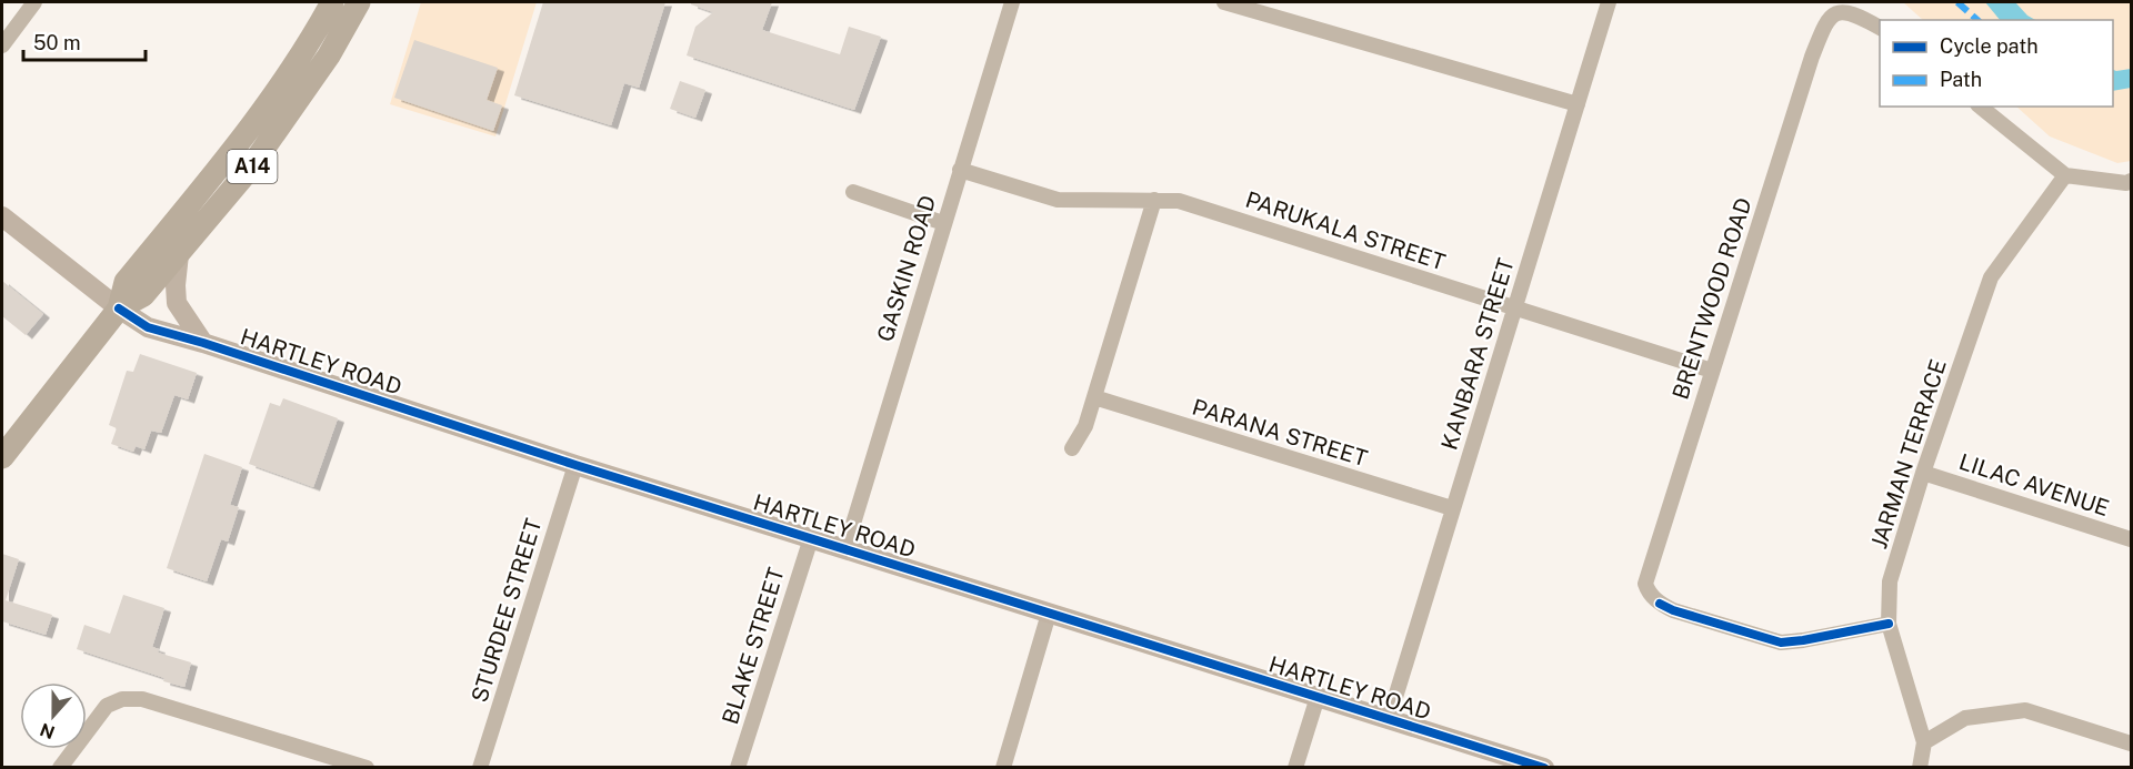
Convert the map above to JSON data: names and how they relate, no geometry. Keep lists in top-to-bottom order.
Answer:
{
  "streets": {
    "main road": ["A14"],
    "street": [
      "PARUKALA STREET",
      "GASKIN ROAD",
      "BRENTWOOD ROAD",
      "KANBARA STREET",
      "HARTLEY ROAD",
      "PARANA STREET",
      "JARMAN TERRACE",
      "LILAC AVENUE",
      "STURDEE STREET",
      "BLAKE STREET"
    ]
  },
  "crossings": [
    ["A14", "HARTLEY ROAD"],
    ["PARUKALA STREET", "GASKIN ROAD"],
    ["PARUKALA STREET", "BRENTWOOD ROAD"],
    ["PARUKALA STREET", "KANBARA STREET"],
    ["GASKIN ROAD", "HARTLEY ROAD"],
    ["BRENTWOOD ROAD", "JARMAN TERRACE"],
    ["KANBARA STREET", "HARTLEY ROAD"],
    ["KANBARA STREET", "PARANA STREET"],
    ["HARTLEY ROAD", "STURDEE STREET"],
    ["HARTLEY ROAD", "BLAKE STREET"],
    ["JARMAN TERRACE", "LILAC AVENUE"]
  ],
  "legend": ["Cycle path", "Path"],
  "scale_bar": "50 m",
  "north": "bottom"
}
